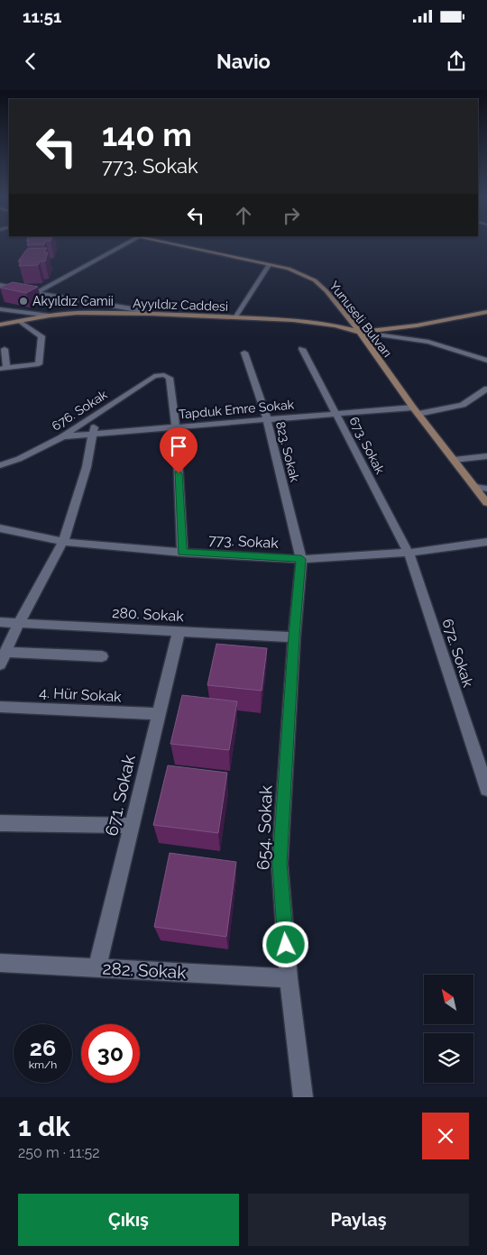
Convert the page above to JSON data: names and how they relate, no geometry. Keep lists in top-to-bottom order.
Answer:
{
  "streets": {
    "main road": ["Ayyıldız Caddesi", "Yunuseli Bulvarı"],
    "street": [
      "Tapduk Emre Sokak",
      "676. Sokak",
      "673. Sokak",
      "823. Sokak",
      "773. Sokak",
      "280. Sokak",
      "672. Sokak",
      "4. Hür Sokak",
      "671. Sokak",
      "654. Sokak",
      "282. Sokak"
    ]
  },
  "crossings": [
    ["Ayyıldız Caddesi", "Yunuseli Bulvarı"],
    ["Yunuseli Bulvarı", "Tapduk Emre Sokak"],
    ["Tapduk Emre Sokak", "676. Sokak"],
    ["Tapduk Emre Sokak", "673. Sokak"],
    ["Tapduk Emre Sokak", "823. Sokak"],
    ["673. Sokak", "773. Sokak"],
    ["673. Sokak", "672. Sokak"],
    ["823. Sokak", "773. Sokak"],
    ["823. Sokak", "654. Sokak"],
    ["773. Sokak", "672. Sokak"],
    ["773. Sokak", "654. Sokak"],
    ["280. Sokak", "671. Sokak"],
    ["280. Sokak", "654. Sokak"],
    ["4. Hür Sokak", "671. Sokak"],
    ["671. Sokak", "282. Sokak"],
    ["654. Sokak", "282. Sokak"]
  ],
  "places": ["Akyıldız Camii"],
  "north": "top left",
  "page": {
    "status": "11:51",
    "header": "Navio",
    "turn": ["140 m", "773. Sokak"],
    "speed": "26 km/h",
    "limit": "30",
    "heading": ["1 dk", "250 m · 11:52"],
    "buttons": ["Çıkış", "Paylaş"]
  }
}
